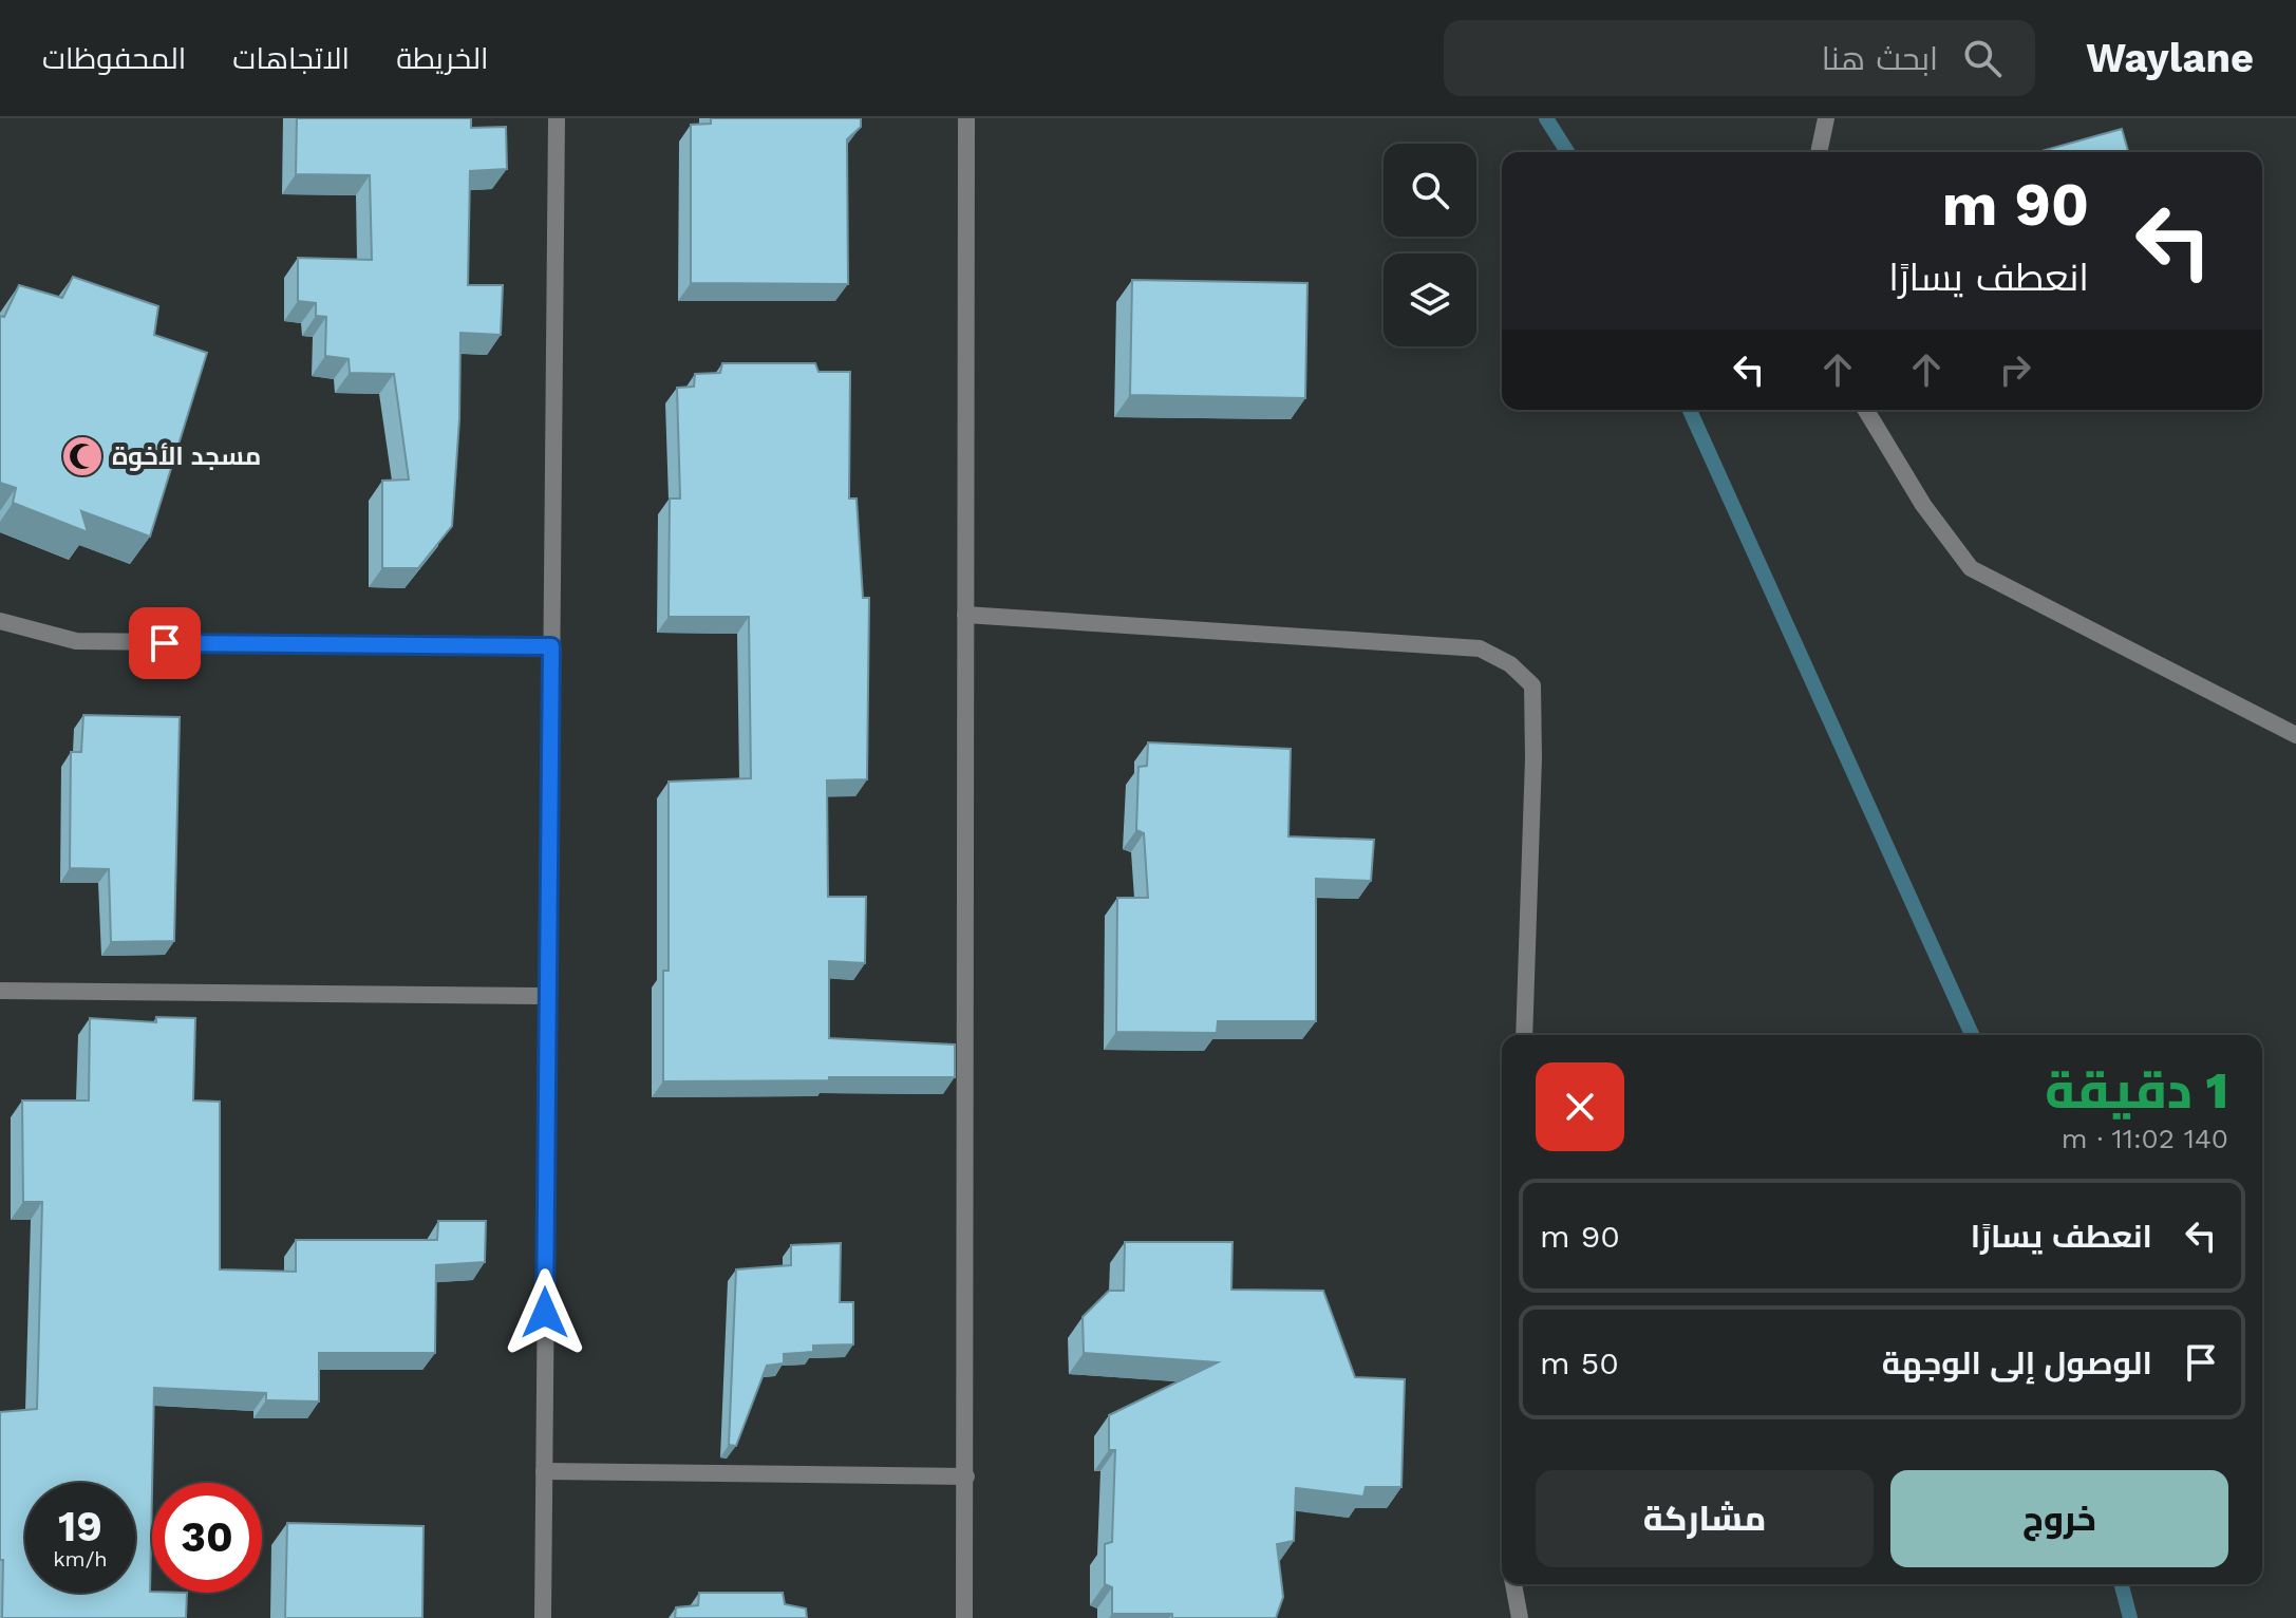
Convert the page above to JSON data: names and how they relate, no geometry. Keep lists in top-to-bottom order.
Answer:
{
  "places": {
    "mosque": ["مسجد الأخوة"]
  },
  "page": {
    "header": "Waylane",
    "search": "ابحث هنا",
    "nav": ["الخريطة", "الاتجاهات", "المحفوظات"],
    "turn": ["90 m", "انعطف يسارًا"],
    "heading": ["1 دقيقة", "140 m · 11:02"],
    "list": [
      {
        "name": "انعطف يسارًا",
        "value": "90 m"
      },
      {
        "name": "الوصول إلى الوجهة",
        "value": "50 m"
      }
    ],
    "buttons": ["خروج", "مشاركة"],
    "speed": "19 km/h",
    "limit": "30"
  }
}
